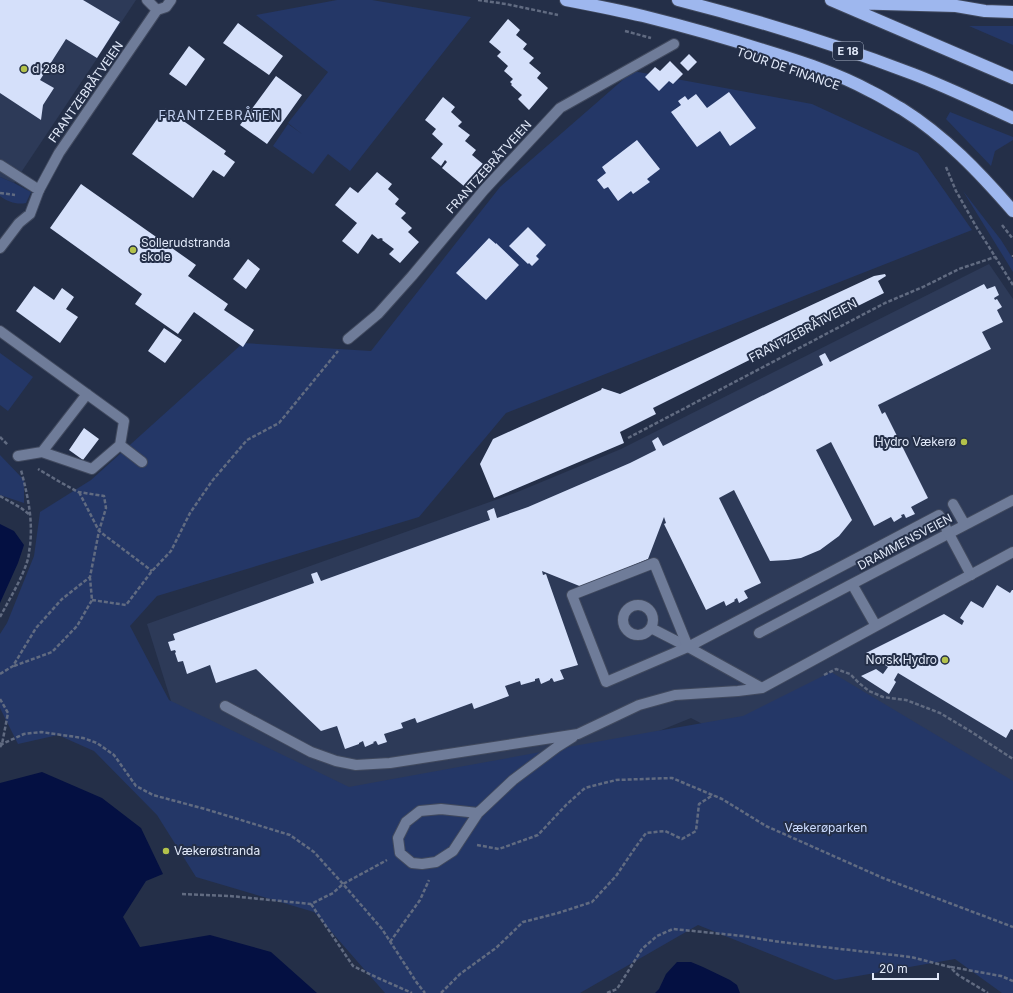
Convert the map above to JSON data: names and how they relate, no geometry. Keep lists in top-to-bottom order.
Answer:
{
  "streets": {
    "highway": ["E 18"],
    "street": ["FRANTZEBRÅTVEIEN", "DRAMMENSVEIEN"]
  },
  "districts": ["FRANTZEBRÅTEN"],
  "parks": ["Vækerøparken"],
  "places": [
    "d 288",
    "Sollerudstranda skole",
    "Hydro Vækerø",
    "Norsk Hydro",
    "Vækerøstranda"
  ],
  "scale_bar": "20 m"
}
